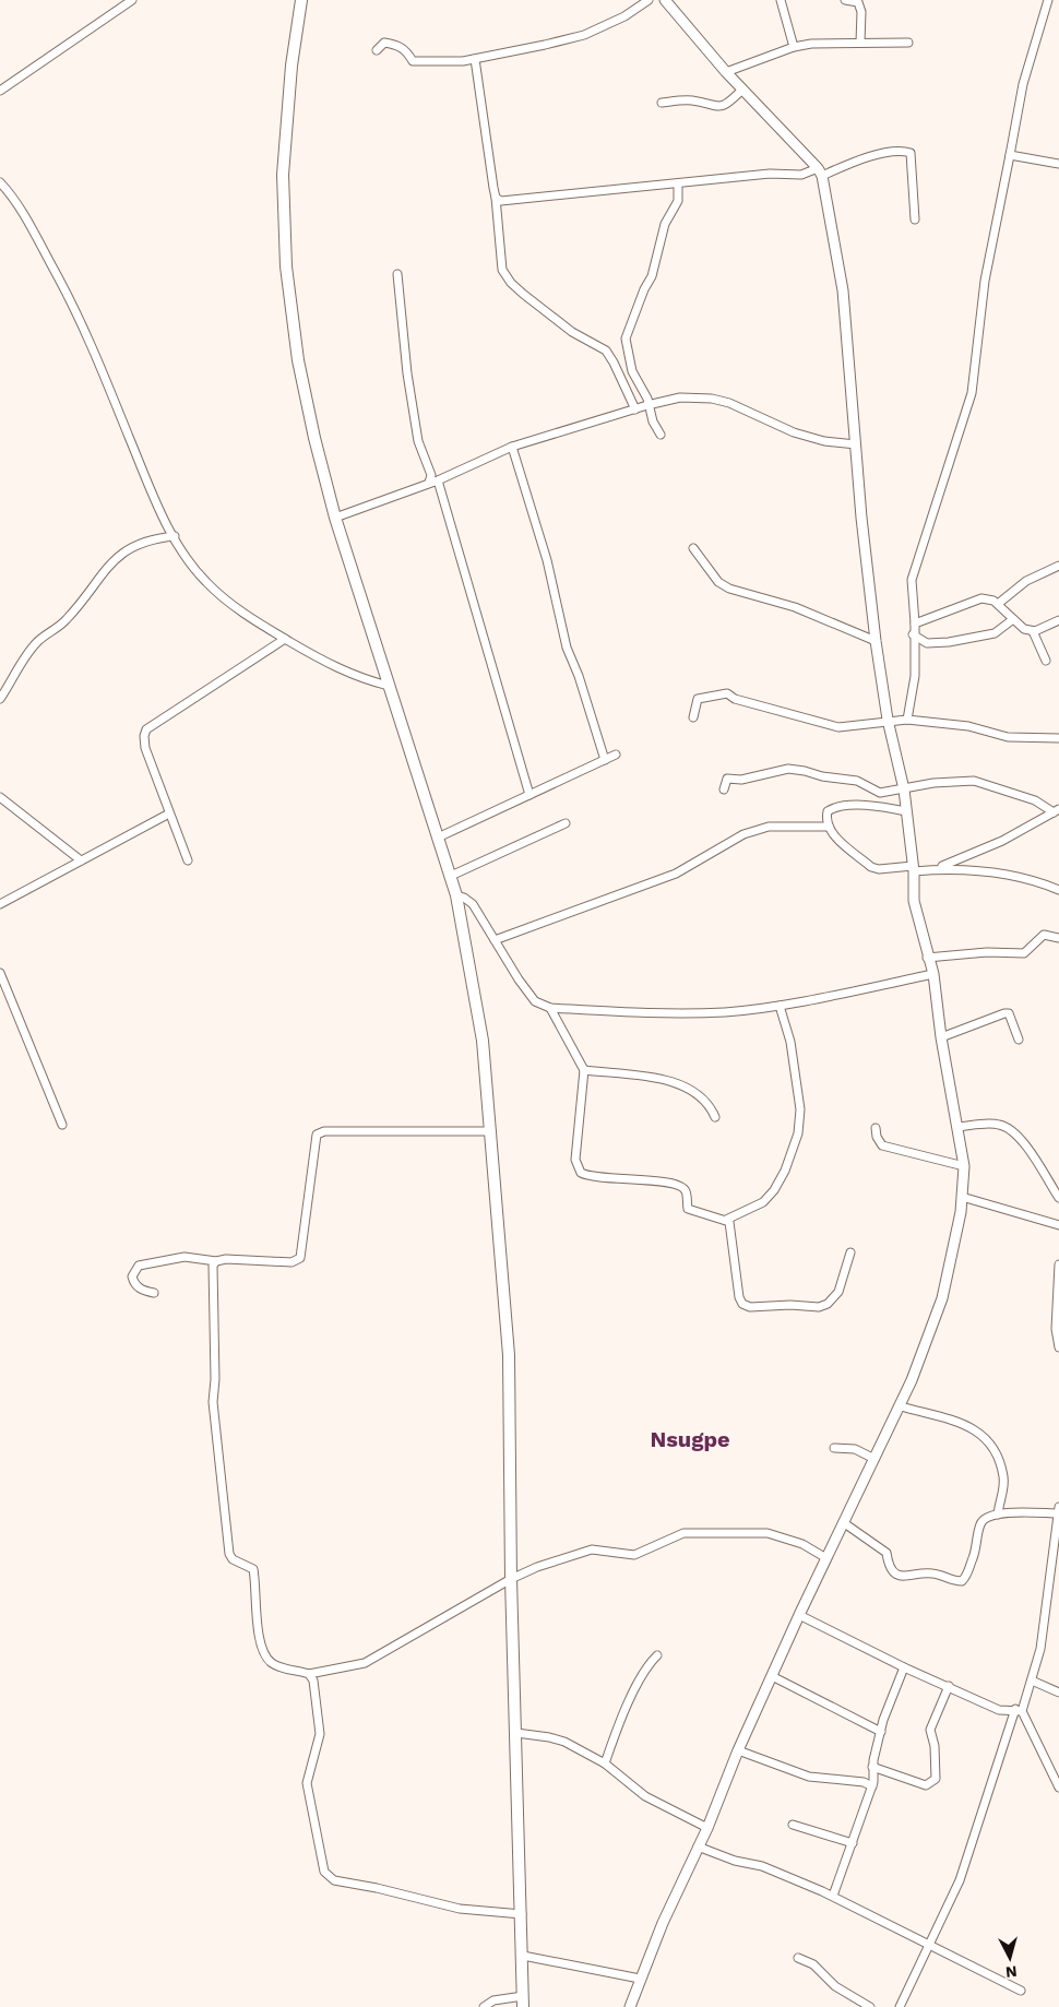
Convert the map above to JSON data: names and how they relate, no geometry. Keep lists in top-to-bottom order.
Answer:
{
  "districts": ["Nsugpe"],
  "north": "bottom"
}
